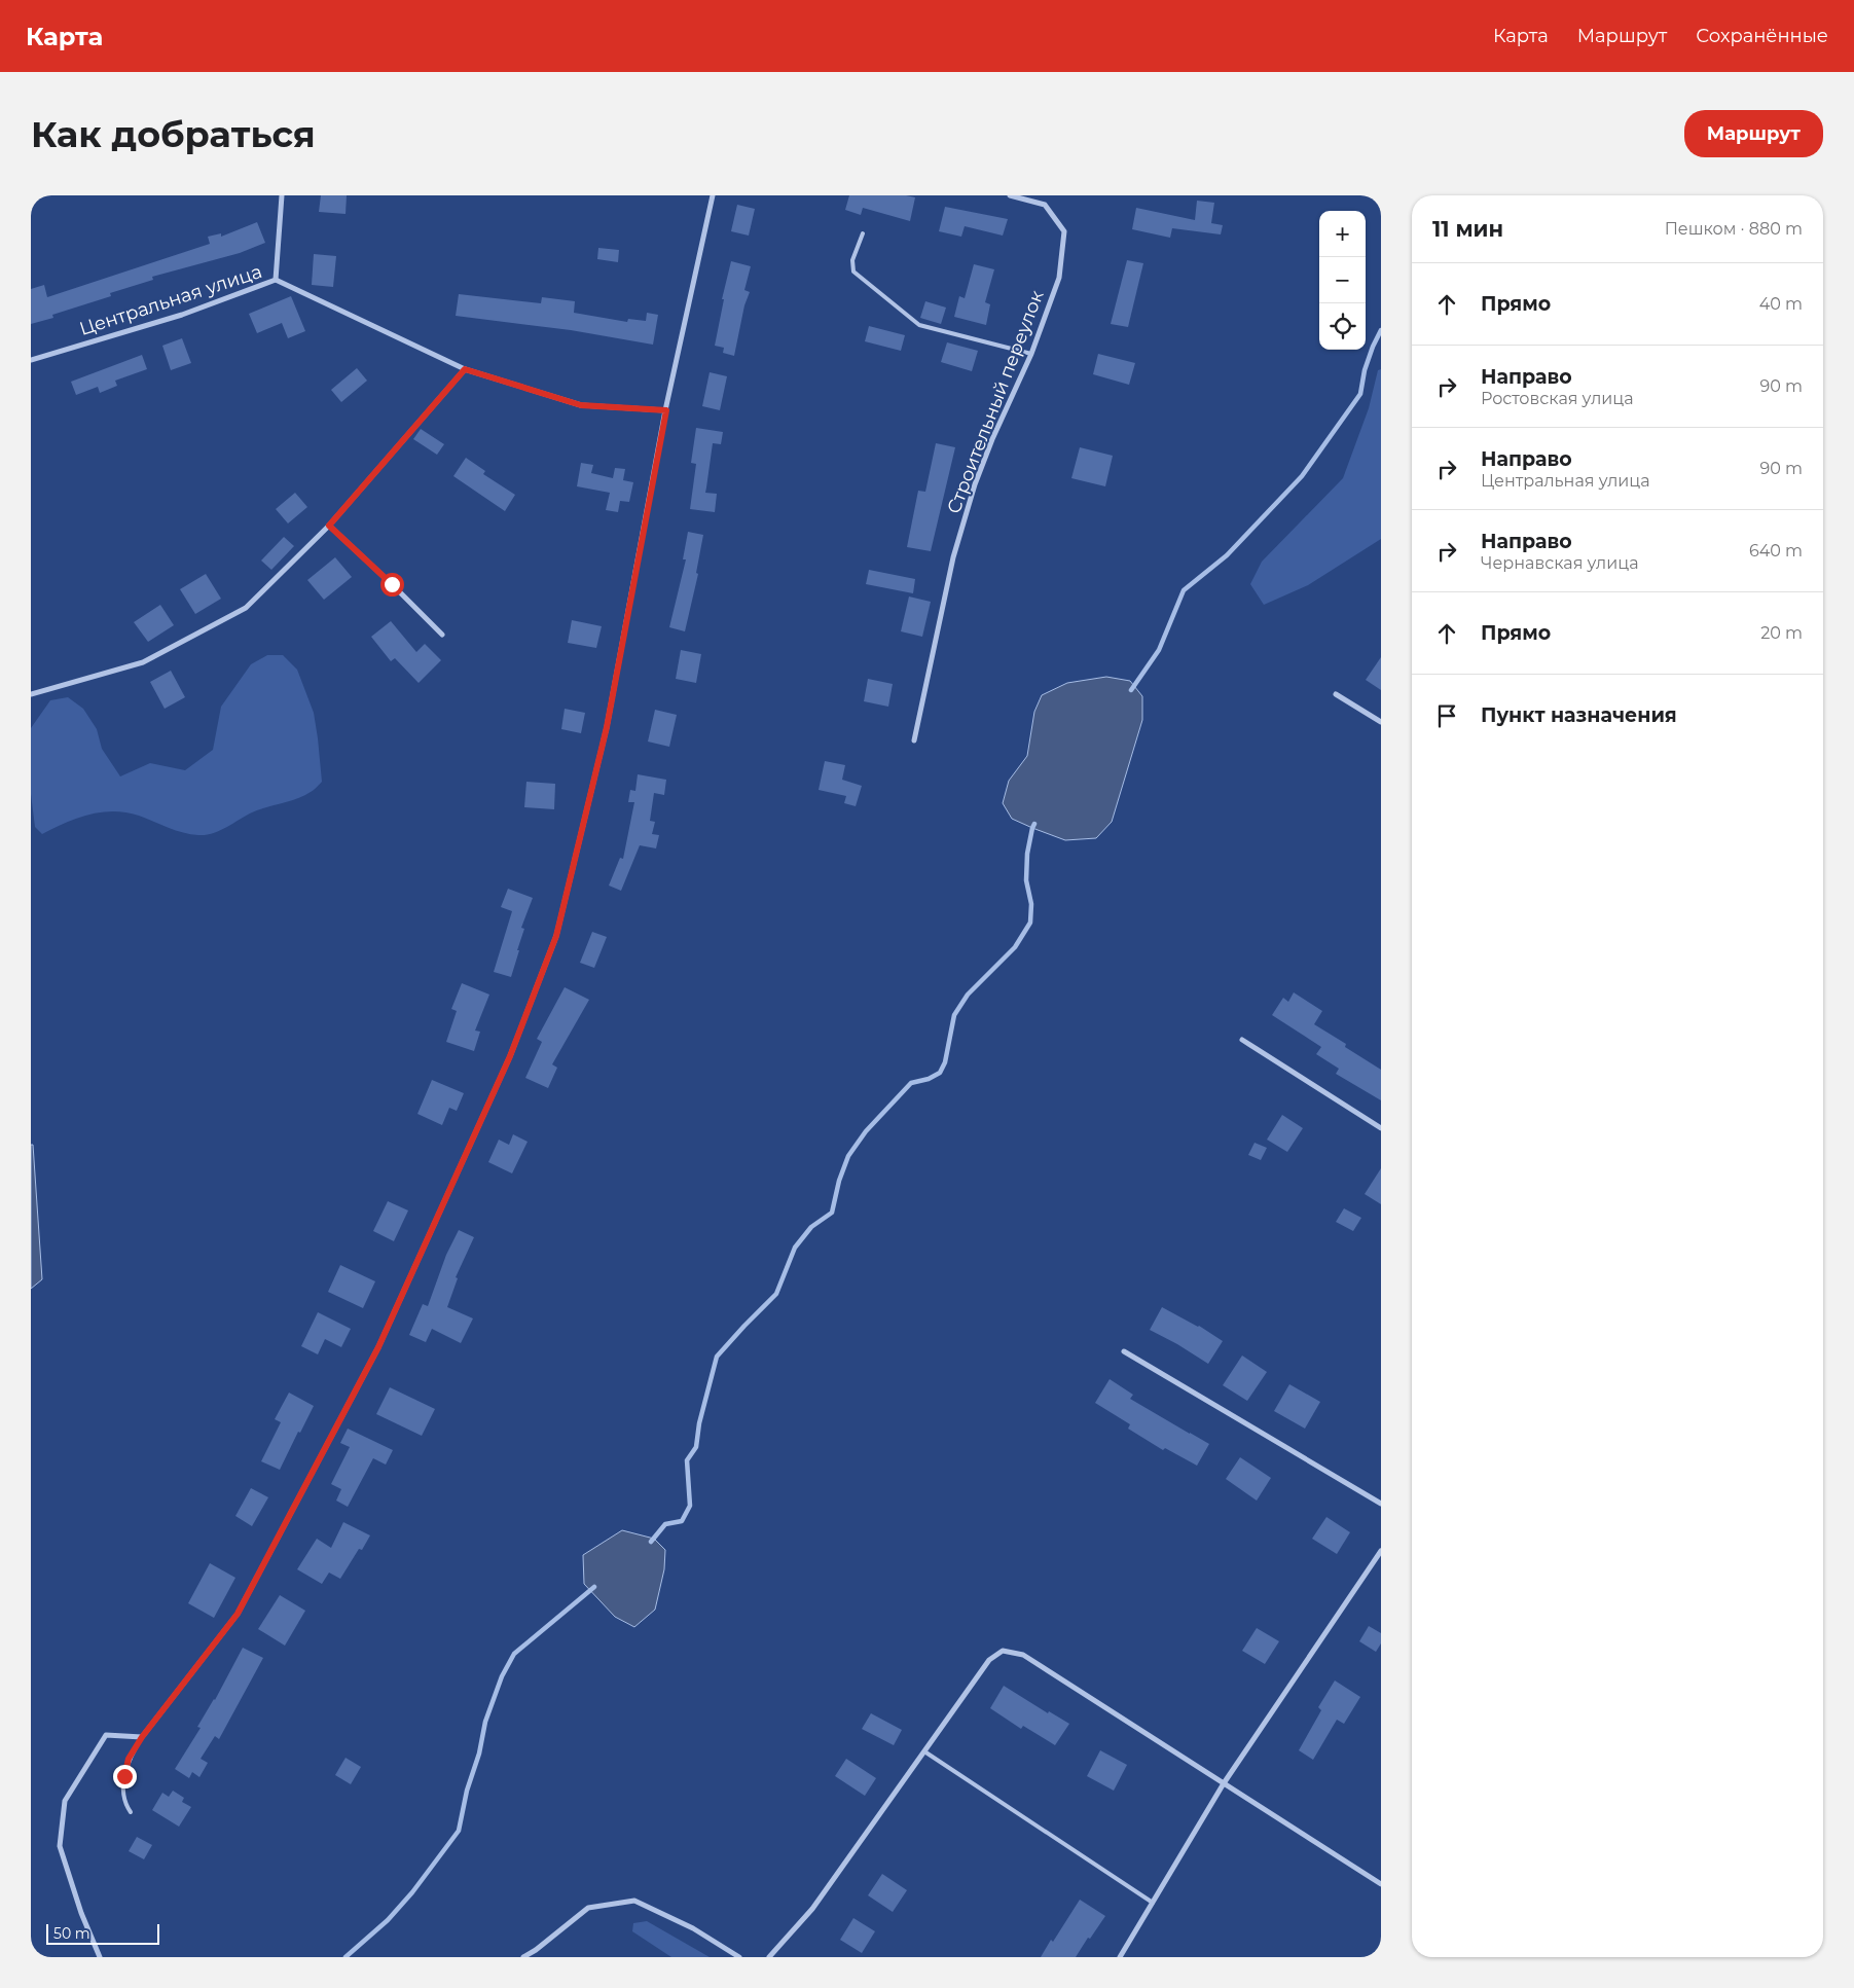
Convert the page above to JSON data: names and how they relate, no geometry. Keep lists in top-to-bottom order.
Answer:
{
  "streets": {
    "street": ["Центральная улица", "Строительный переулок"]
  },
  "scale_bar": "50 m",
  "page": {
    "header": "Карта",
    "nav": ["Карта", "Маршрут", "Сохранённые"],
    "buttons": "Маршрут",
    "title": "Как добраться",
    "heading": ["11 мин", "Пешком · 880 m"],
    "map_buttons": ["+", "−"],
    "list": [
      ["Прямо", "40 m"],
      ["Направо", "Ростовская улица", "90 m"],
      ["Направо", "Центральная улица", "90 m"],
      ["Направо", "Чернавская улица", "640 m"],
      ["Прямо", "20 m"],
      "Пункт назначения"
    ],
    "scale": "50 m"
  }
}
